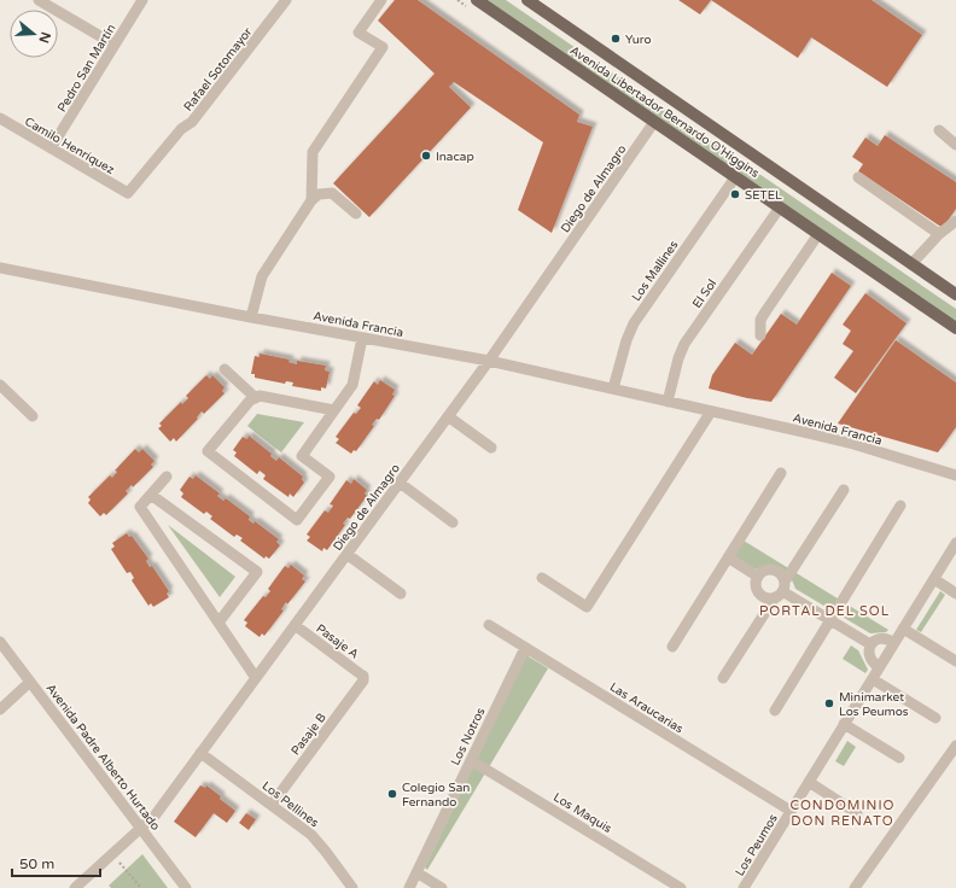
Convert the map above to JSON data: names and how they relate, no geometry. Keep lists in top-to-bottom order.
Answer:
{
  "streets": {
    "main road": ["Avenida Libertador Bernardo O'Higgins"],
    "street": [
      "Pedro San Martín",
      "Rafael Sotomayor",
      "Camilo Henríquez",
      "Diego de Almagro",
      "Los Mallines",
      "El Sol",
      "Avenida Francia",
      "Pasaje A",
      "Las Araucarias",
      "Pasaje B",
      "Los Notros",
      "Avenida Padre Alberto Hurtado",
      "Los Pellines",
      "Los Maquis",
      "Los Peumos"
    ]
  },
  "crossings": [
    ["Pedro San Martín", "Camilo Henríquez"],
    ["Rafael Sotomayor", "Camilo Henríquez"],
    ["Avenida Libertador Bernardo O'Higgins", "Diego de Almagro"],
    ["Avenida Libertador Bernardo O'Higgins", "Los Mallines"],
    ["Avenida Libertador Bernardo O'Higgins", "El Sol"],
    ["Diego de Almagro", "Avenida Francia"],
    ["Diego de Almagro", "Pasaje A"],
    ["Diego de Almagro", "Avenida Padre Alberto Hurtado"],
    ["Diego de Almagro", "Los Pellines"],
    ["Los Mallines", "Avenida Francia"],
    ["El Sol", "Avenida Francia"],
    ["Pasaje A", "Pasaje B"],
    ["Las Araucarias", "Los Notros"],
    ["Las Araucarias", "Los Peumos"],
    ["Pasaje B", "Los Pellines"],
    ["Los Notros", "Los Maquis"]
  ],
  "districts": ["PORTAL DEL SOL", "CONDOMINIO DON RENATO"],
  "places": [
    "Yuro",
    "Inacap",
    "SETEL",
    "Minimarket Los Peumos",
    "Colegio San Fernando"
  ],
  "scale_bar": "50 m",
  "north": "right"
}
